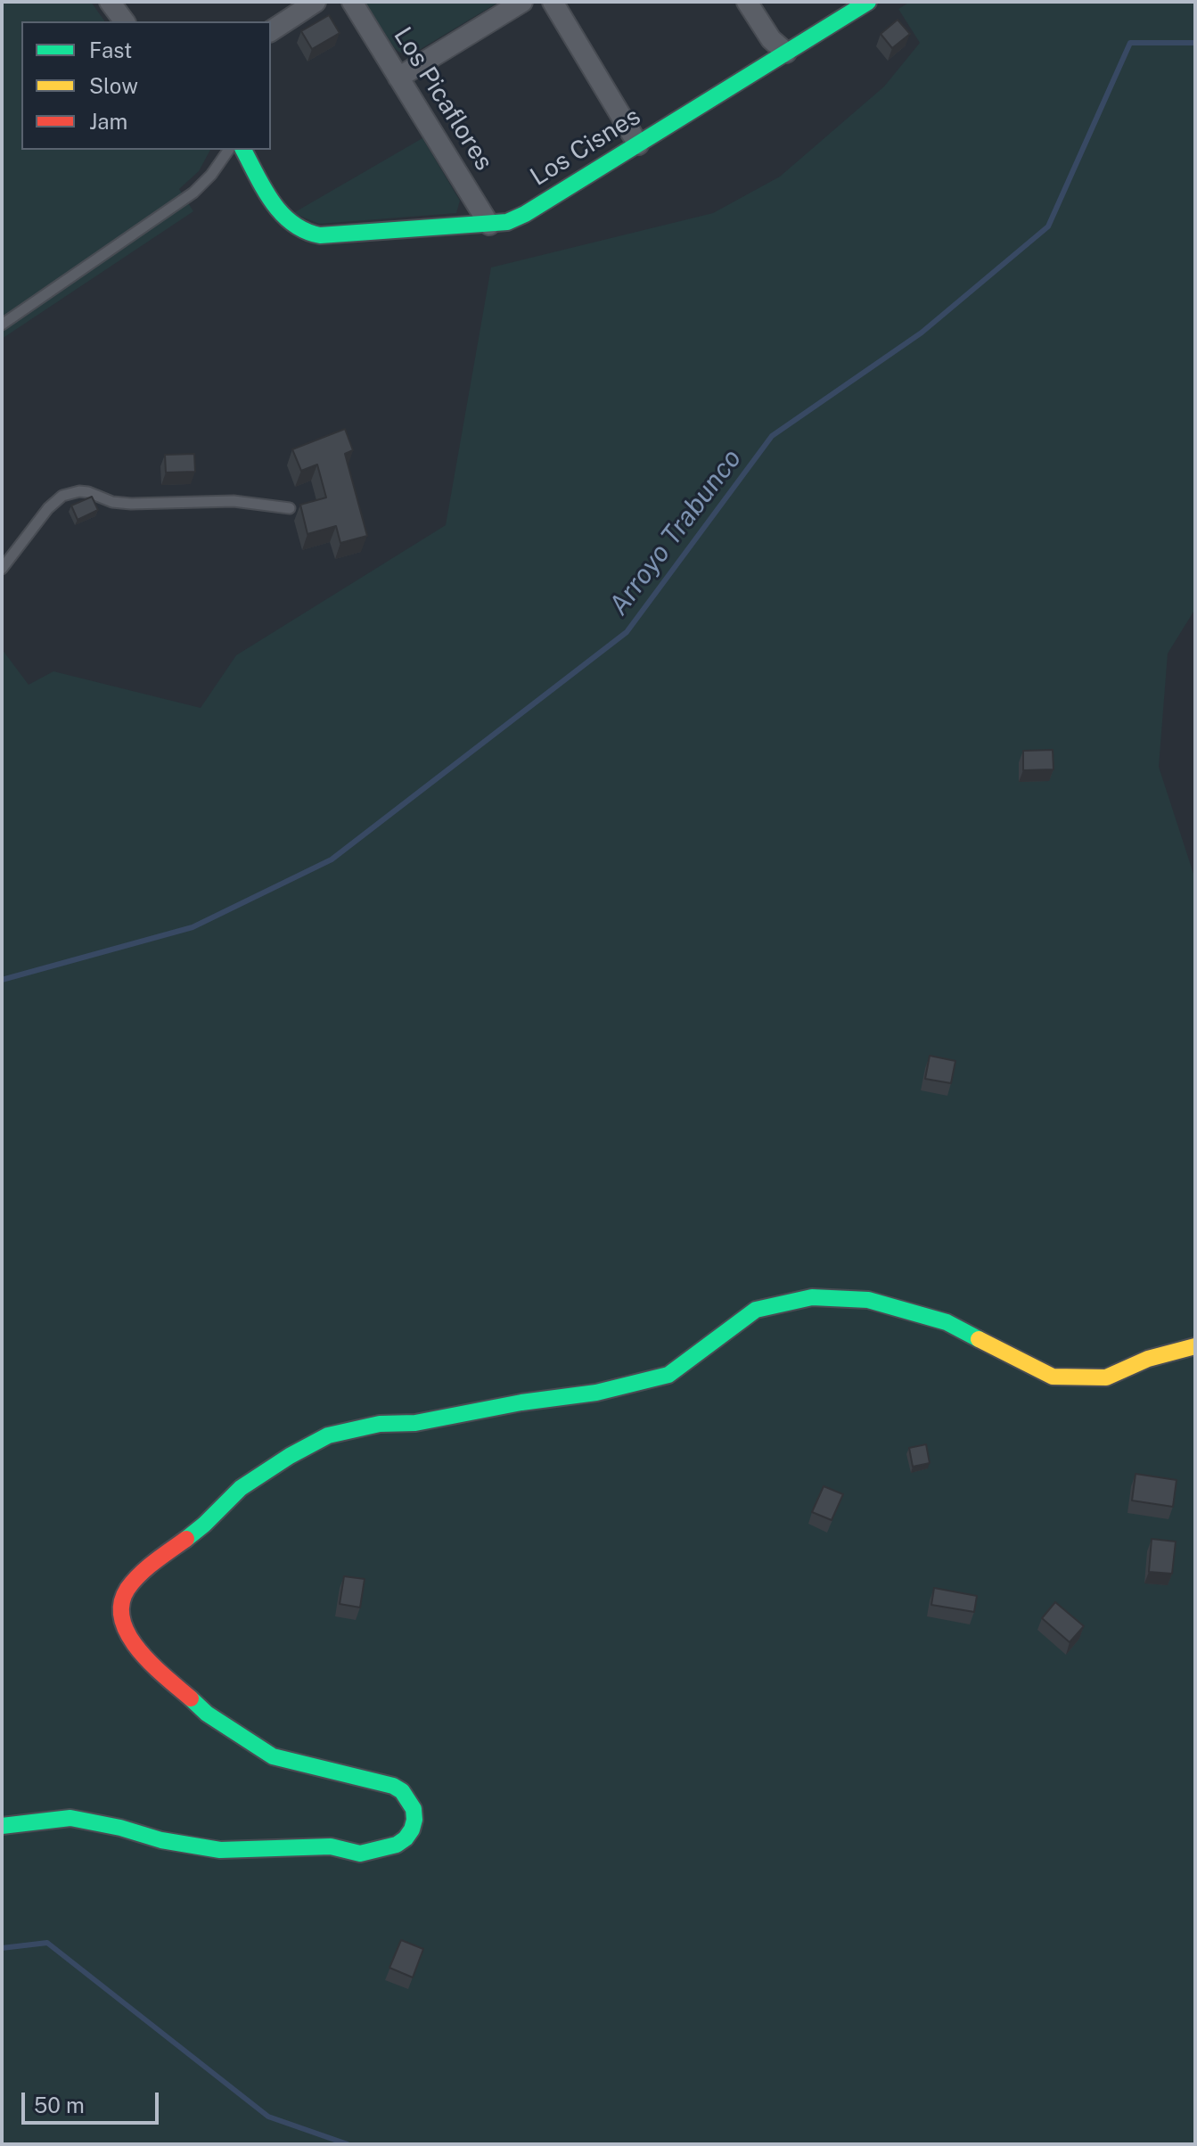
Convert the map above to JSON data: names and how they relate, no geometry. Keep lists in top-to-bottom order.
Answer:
{
  "streets": {
    "street": ["Los Picaflores", "Los Cisnes"]
  },
  "crossings": [
    ["Los Picaflores", "Los Cisnes"]
  ],
  "water": ["Arroyo Trabunco"],
  "legend": ["Fast", "Slow", "Jam"],
  "scale_bar": "50 m"
}
